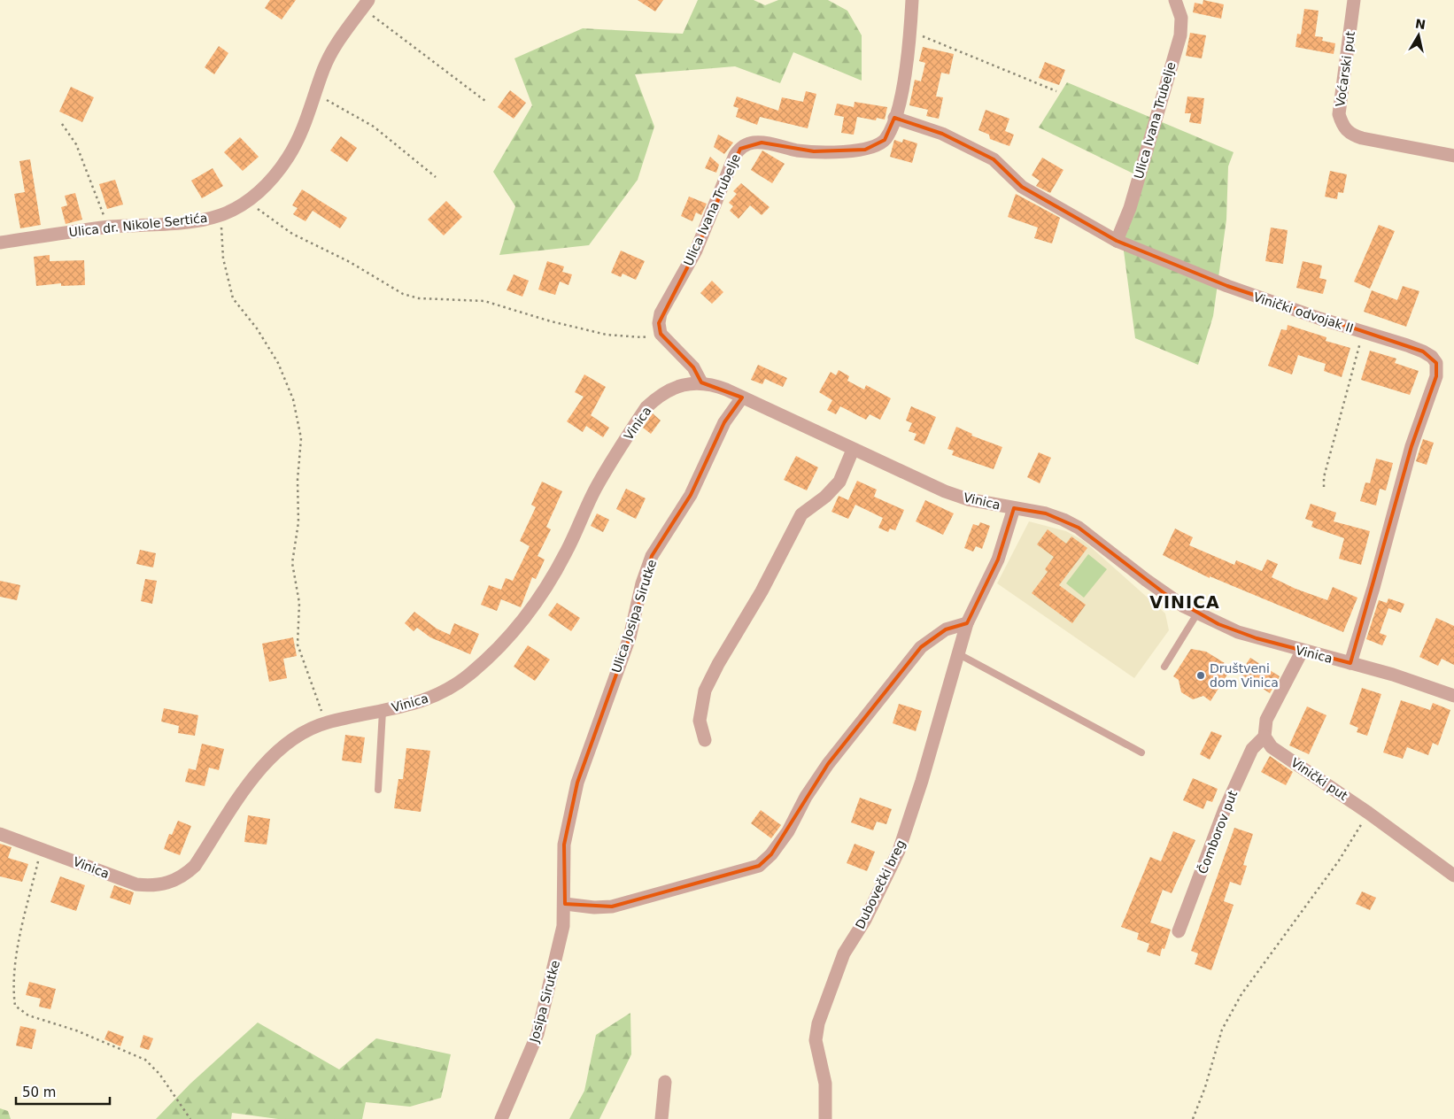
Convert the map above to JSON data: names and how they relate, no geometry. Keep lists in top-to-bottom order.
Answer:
{
  "streets": {
    "street": [
      "Voćarski put",
      "Ulica Ivana Trubelje",
      "Ulica dr. Nikole Sertića",
      "Vinički odvojak II",
      "Vinica",
      "Ulica Josipa Sirutke",
      "Vinički put",
      "Čomborov put",
      "Dubovečki breg",
      "Josipa Sirutke"
    ]
  },
  "crossings": [
    ["Ulica Ivana Trubelje", "Vinički odvojak II"],
    ["Vinički odvojak II", "Vinica"],
    ["Vinica", "Ulica Josipa Sirutke"],
    ["Vinica", "Dubovečki breg"],
    ["Ulica Josipa Sirutke", "Josipa Sirutke"],
    ["Vinički put", "Čomborov put"]
  ],
  "districts": ["VINICA"],
  "places": ["Društveni dom Vinica"],
  "scale_bar": "50 m",
  "north": "top"
}
